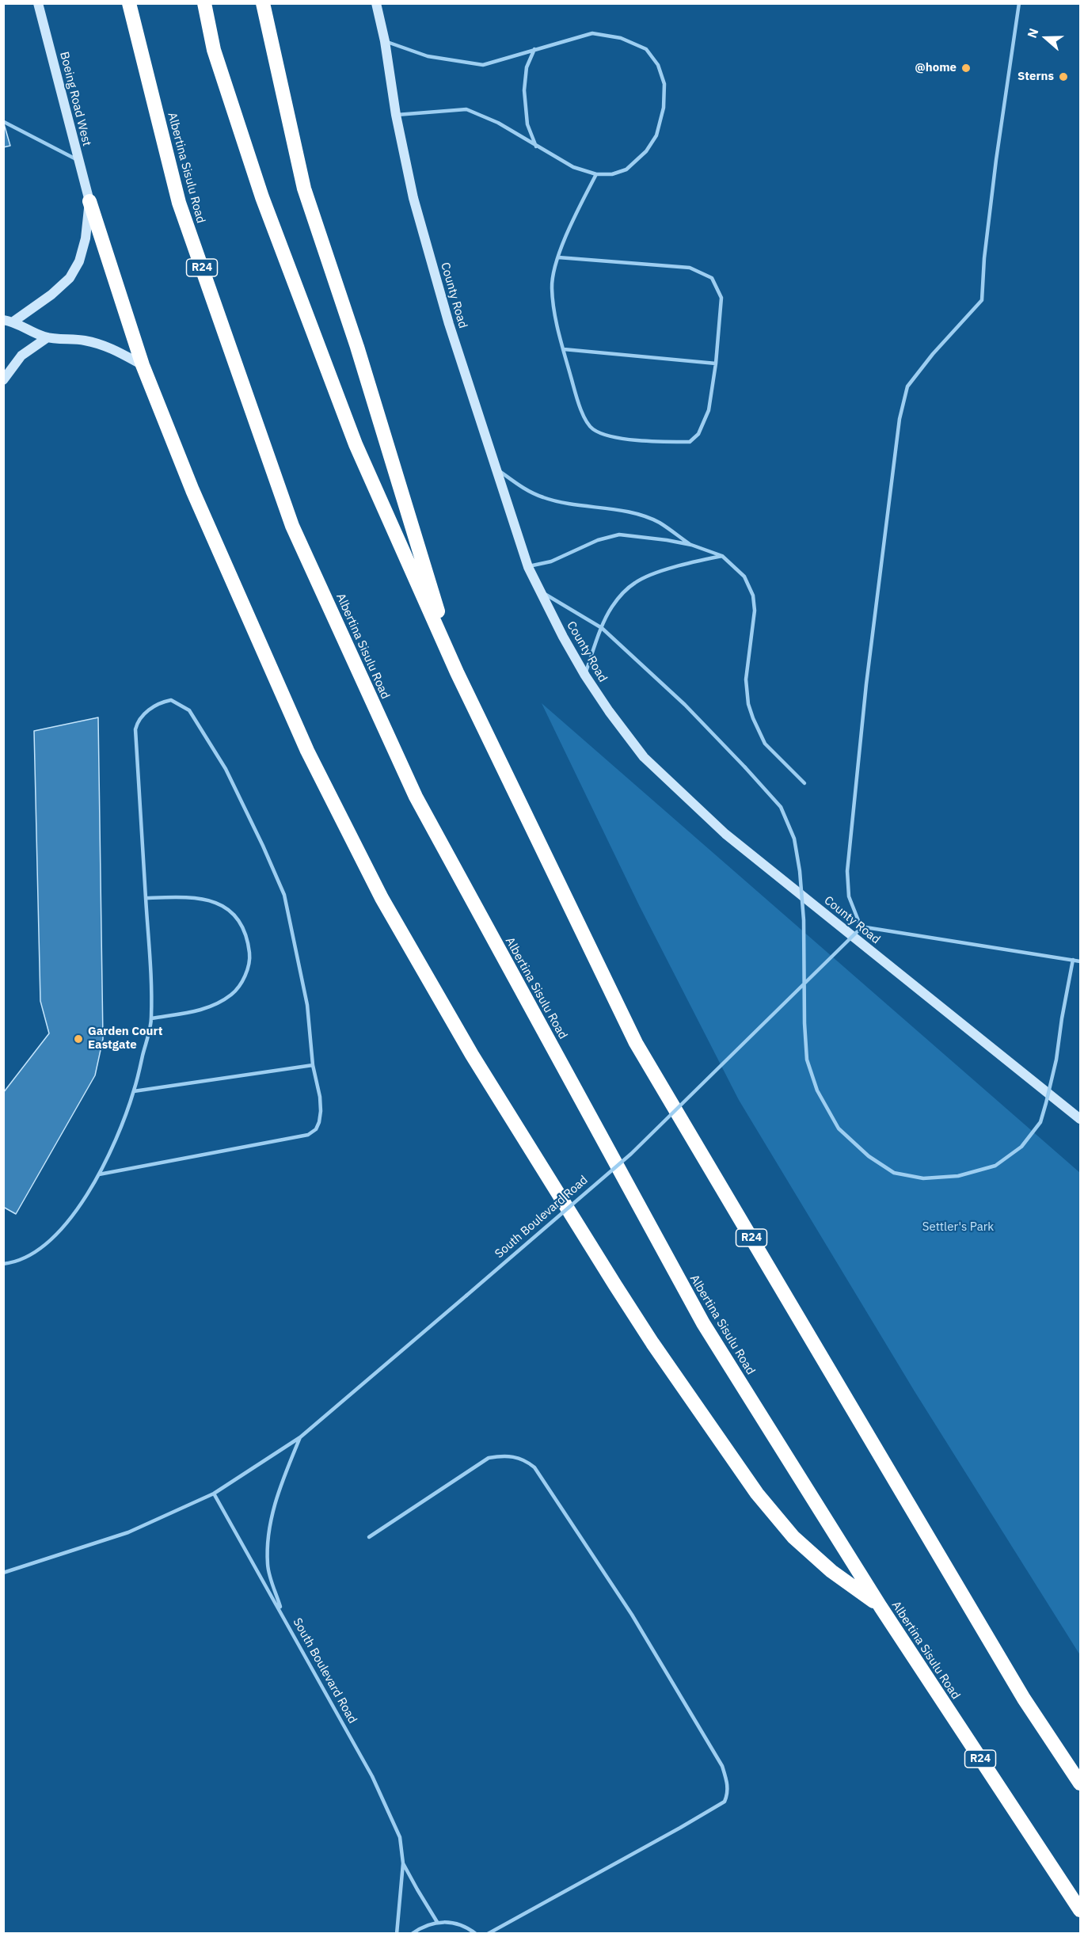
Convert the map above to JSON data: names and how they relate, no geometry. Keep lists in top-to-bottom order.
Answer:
{
  "streets": {
    "highway": ["Albertina Sisulu Road", "R24"],
    "street": ["Boeing Road West", "County Road"],
    "lane": ["South Boulevard Road"]
  },
  "parks": ["Settler's Park"],
  "places": ["@home", "Sterns", "Garden Court Eastgate"],
  "north": "left"
}
